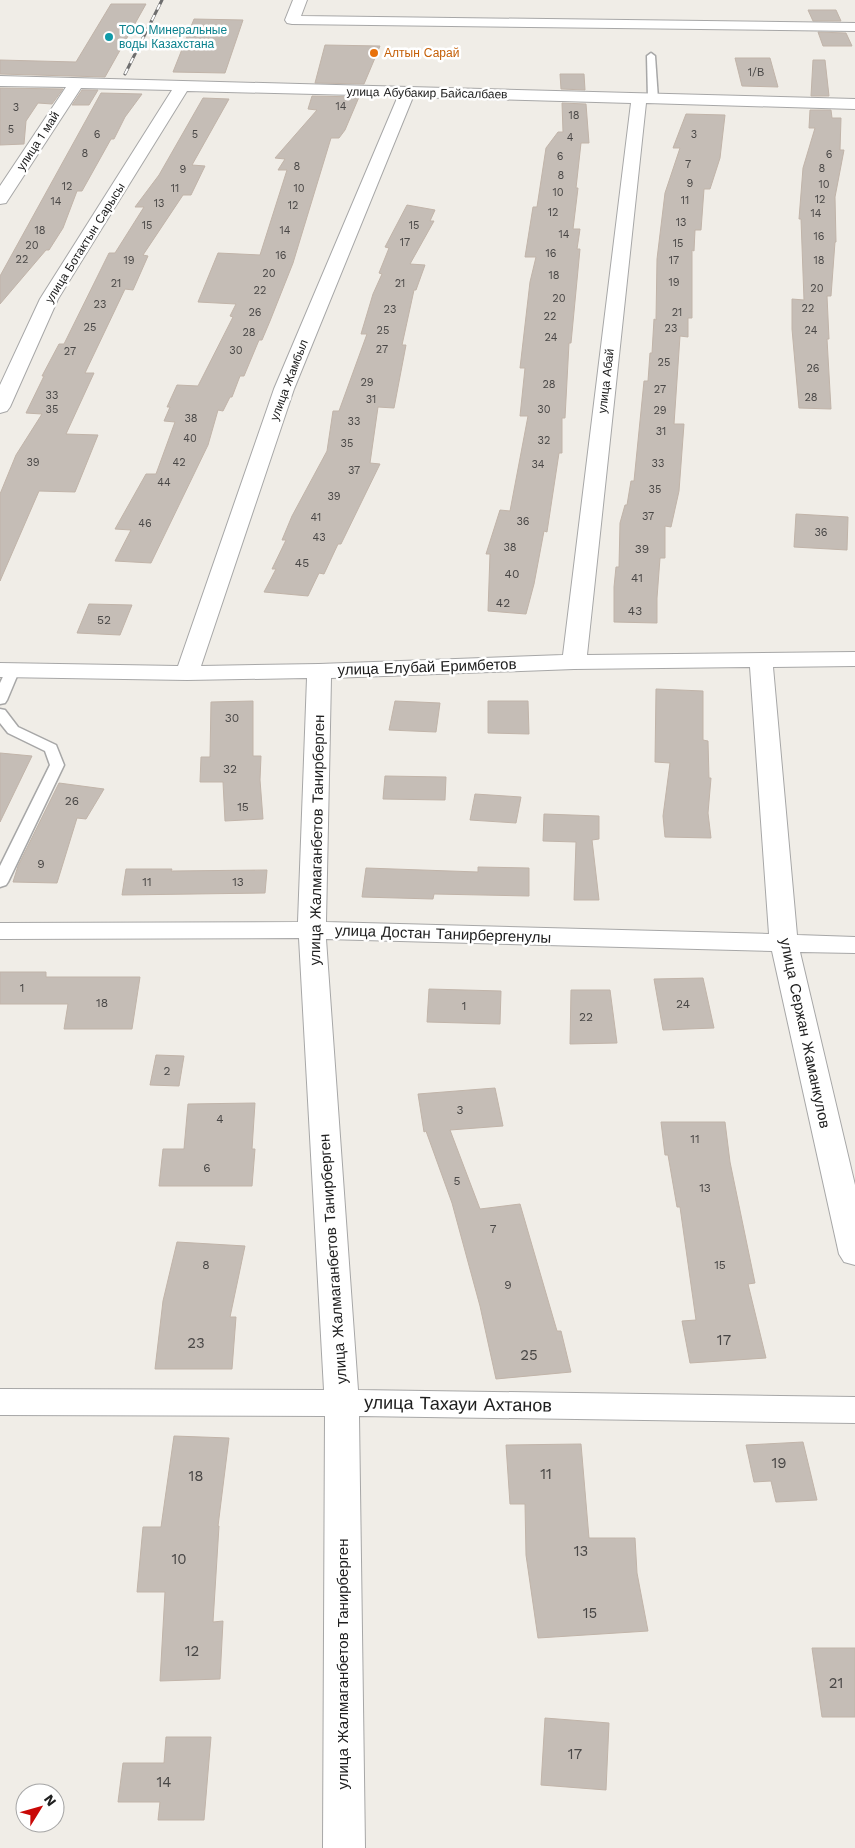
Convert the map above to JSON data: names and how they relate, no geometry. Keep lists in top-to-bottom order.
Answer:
{
  "streets": {
    "street": [
      "улица Абубакир Байсалбаев",
      "улица 1 май",
      "улица Ботактын Сарысы",
      "улица Жамбыл",
      "улица Абай",
      "улица Елубай Еримбетов",
      "улица Жалмаганбетов Танирберген",
      "улица Достан Танирбергенулы",
      "улица Сержан Жаманкулов",
      "улица Тахауи Ахтанов"
    ]
  },
  "crossings": [
    ["улица Абубакир Байсалбаев", "улица 1 май"],
    ["улица Абубакир Байсалбаев", "улица Ботактын Сарысы"],
    ["улица Абубакир Байсалбаев", "улица Жамбыл"],
    ["улица Абубакир Байсалбаев", "улица Абай"],
    ["улица Жамбыл", "улица Елубай Еримбетов"],
    ["улица Абай", "улица Елубай Еримбетов"],
    ["улица Елубай Еримбетов", "улица Жалмаганбетов Танирберген"],
    ["улица Елубай Еримбетов", "улица Сержан Жаманкулов"],
    ["улица Жалмаганбетов Танирберген", "улица Достан Танирбергенулы"],
    ["улица Жалмаганбетов Танирберген", "улица Тахауи Ахтанов"],
    ["улица Достан Танирбергенулы", "улица Сержан Жаманкулов"]
  ],
  "places": ["ТОО Минеральные воды Казахстана", "Алтын Сарай"],
  "house_numbers": [
    "1/В",
    "14",
    "3",
    "18",
    "5",
    "6",
    "5",
    "3",
    "4",
    "8",
    "6",
    "6",
    "7",
    "8",
    "8",
    "9",
    "8",
    "9",
    "10",
    "12",
    "11",
    "10",
    "10",
    "12",
    "11",
    "14",
    "13",
    "12",
    "12",
    "14",
    "13",
    "15",
    "15",
    "18",
    "14",
    "14",
    "16",
    "17",
    "15",
    "20",
    "16",
    "16",
    "22",
    "19",
    "17",
    "18",
    "20",
    "18",
    "19",
    "21",
    "21",
    "20",
    "22",
    "20",
    "23",
    "22",
    "23",
    "26",
    "21",
    "22",
    "25",
    "23",
    "25",
    "24",
    "28",
    "24",
    "27",
    "30",
    "27",
    "25",
    "26",
    "29",
    "28",
    "27",
    "33",
    "28",
    "31",
    "35",
    "30",
    "29",
    "38",
    "33",
    "31",
    "40",
    "32",
    "35",
    "39",
    "42",
    "33",
    "34",
    "37",
    "44",
    "35",
    "39",
    "37",
    "41",
    "36",
    "46",
    "36",
    "43",
    "38",
    "39",
    "45",
    "40",
    "41",
    "42",
    "43",
    "52",
    "30",
    "32",
    "26",
    "15",
    "9",
    "11",
    "13",
    "1",
    "18",
    "24",
    "1",
    "22",
    "2",
    "3",
    "4",
    "11",
    "6",
    "5",
    "13",
    "7",
    "8",
    "15",
    "9",
    "17",
    "23",
    "25",
    "19",
    "11",
    "18",
    "13",
    "10",
    "15",
    "12",
    "21",
    "17",
    "14"
  ],
  "north": "top right"
}
